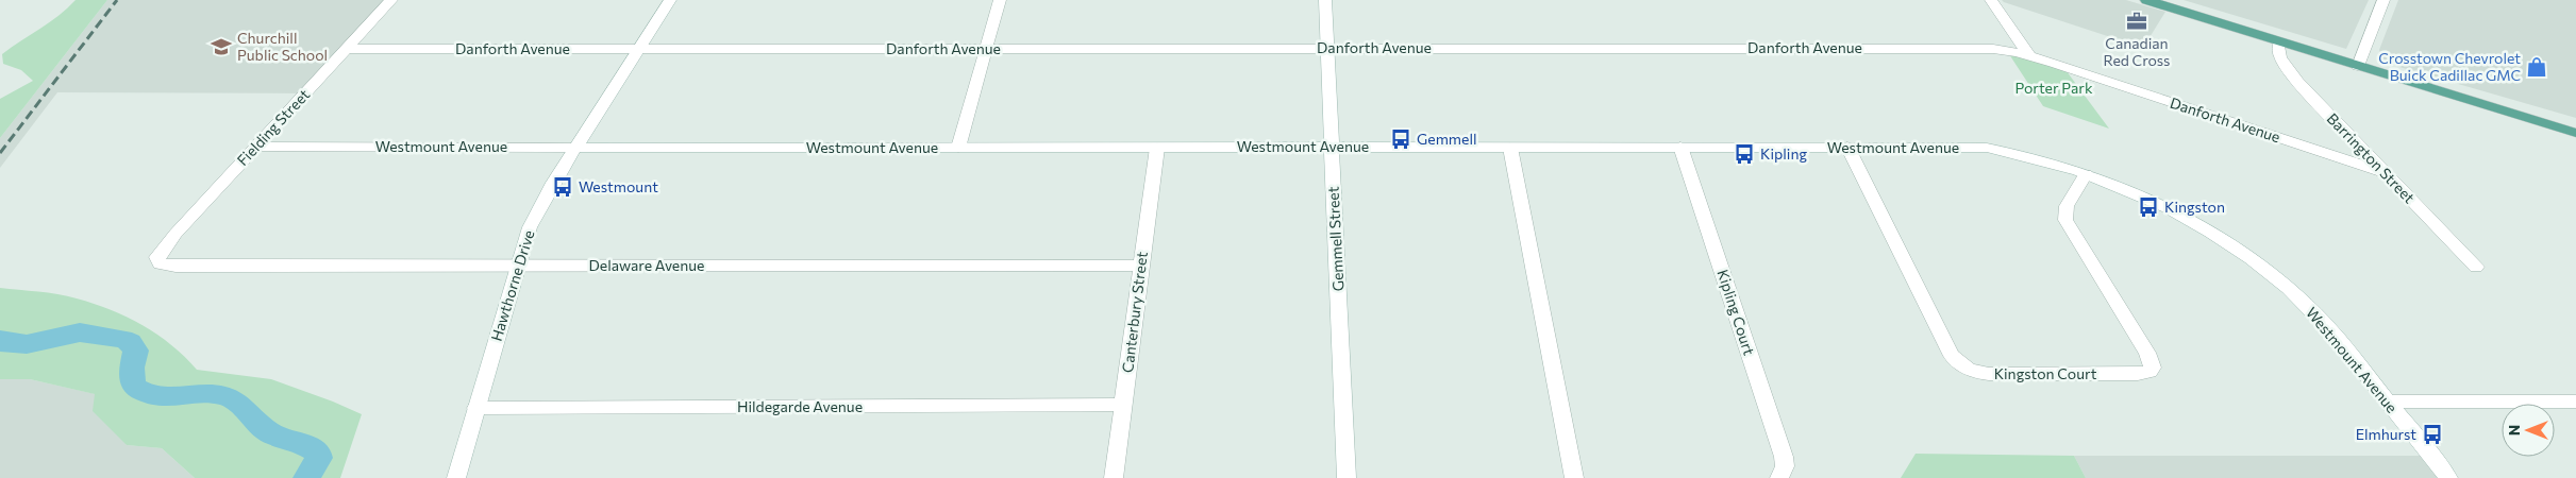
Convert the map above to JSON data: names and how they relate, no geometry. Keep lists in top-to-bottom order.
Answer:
{
  "streets": {
    "street": [
      "Danforth Avenue",
      "Fielding Street",
      "Westmount Avenue",
      "Barrington Street",
      "Gemmell Street",
      "Delaware Avenue",
      "Hawthorne Drive",
      "Canterbury Street",
      "Kipling Court",
      "Kingston Court",
      "Hildegarde Avenue"
    ]
  },
  "crossings": [
    ["Danforth Avenue", "Fielding Street"],
    ["Danforth Avenue", "Barrington Street"],
    ["Danforth Avenue", "Gemmell Street"],
    ["Danforth Avenue", "Hawthorne Drive"],
    ["Fielding Street", "Westmount Avenue"],
    ["Fielding Street", "Delaware Avenue"],
    ["Westmount Avenue", "Gemmell Street"],
    ["Westmount Avenue", "Hawthorne Drive"],
    ["Westmount Avenue", "Canterbury Street"],
    ["Westmount Avenue", "Kipling Court"],
    ["Westmount Avenue", "Kingston Court"],
    ["Delaware Avenue", "Hawthorne Drive"],
    ["Delaware Avenue", "Canterbury Street"],
    ["Hawthorne Drive", "Hildegarde Avenue"],
    ["Canterbury Street", "Hildegarde Avenue"]
  ],
  "parks": ["Porter Park"],
  "places": {
    "office": ["Canadian Red Cross"],
    "school or university": ["Churchill Public School"],
    "shop": ["Crosstown Chevrolet Buick Cadillac GMC"],
    "bus stop": [
      "Gemmell",
      "Kipling",
      "Westmount",
      "Kingston",
      "Elmhurst"
    ]
  },
  "north": "left"
}
